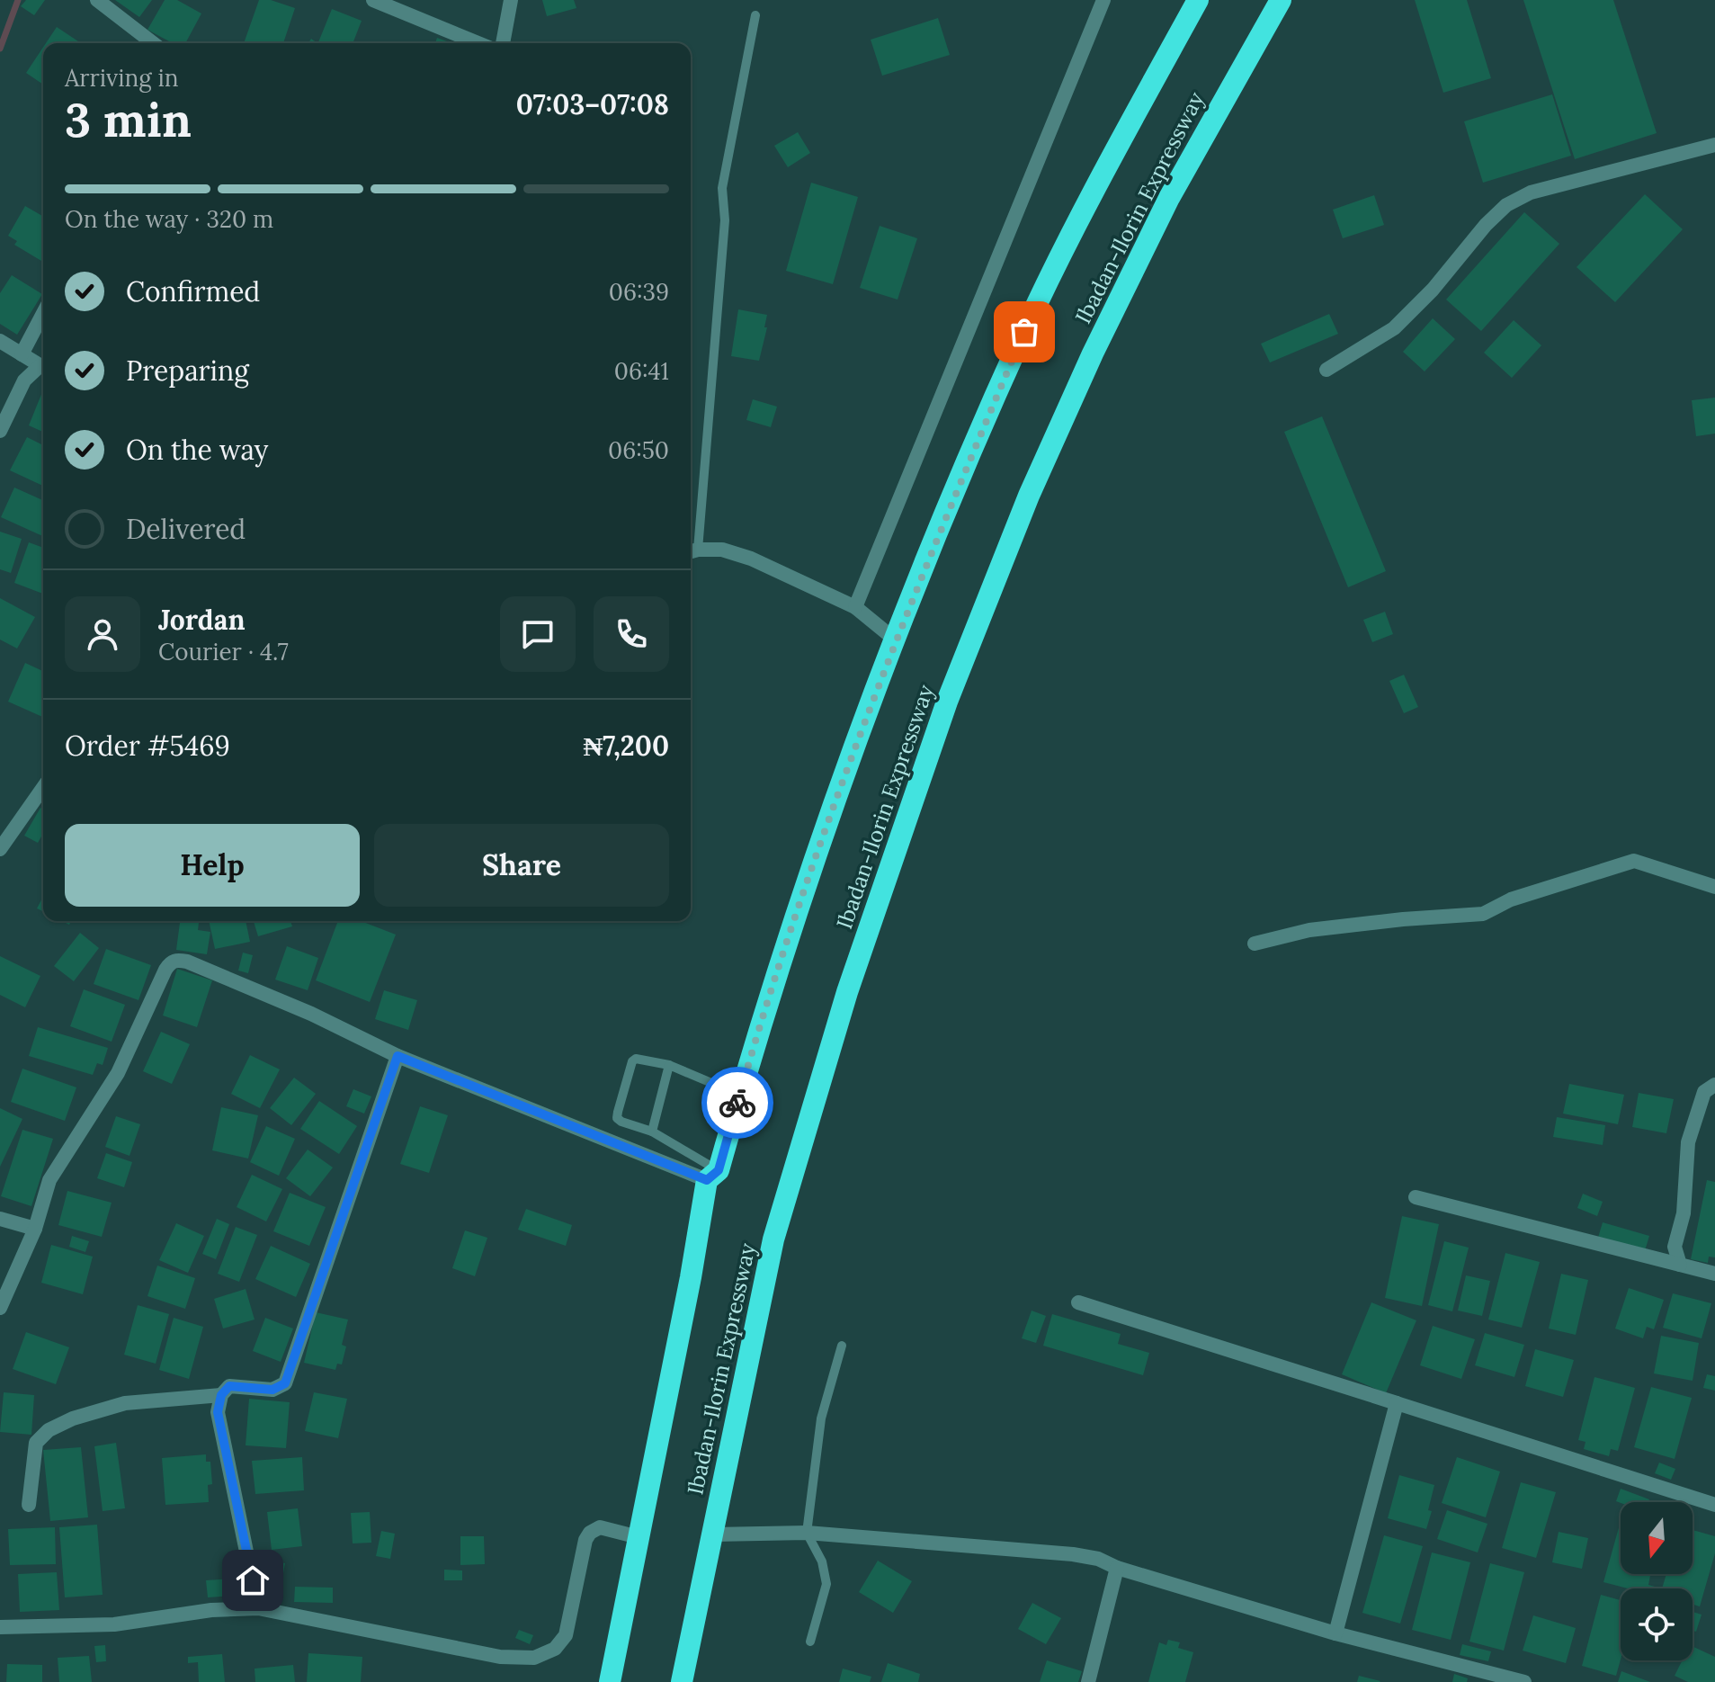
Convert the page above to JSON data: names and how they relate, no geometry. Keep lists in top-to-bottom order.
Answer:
{
  "streets": {
    "highway": ["Ibadan-Ilorin Expressway"]
  },
  "north": "bottom",
  "page": {
    "heading": ["3 min", "Arriving in", "07:03–07:08"],
    "panel": [
      "Jordan",
      "Courier · 4.7",
      "Order #5469",
      "₦7,200"
    ],
    "bar": "On the way · 320 m",
    "list": [
      ["Confirmed", "06:39"],
      ["Preparing", "06:41"],
      ["On the way", "06:50"],
      "Delivered"
    ],
    "buttons": ["Help", "Share"]
  }
}
